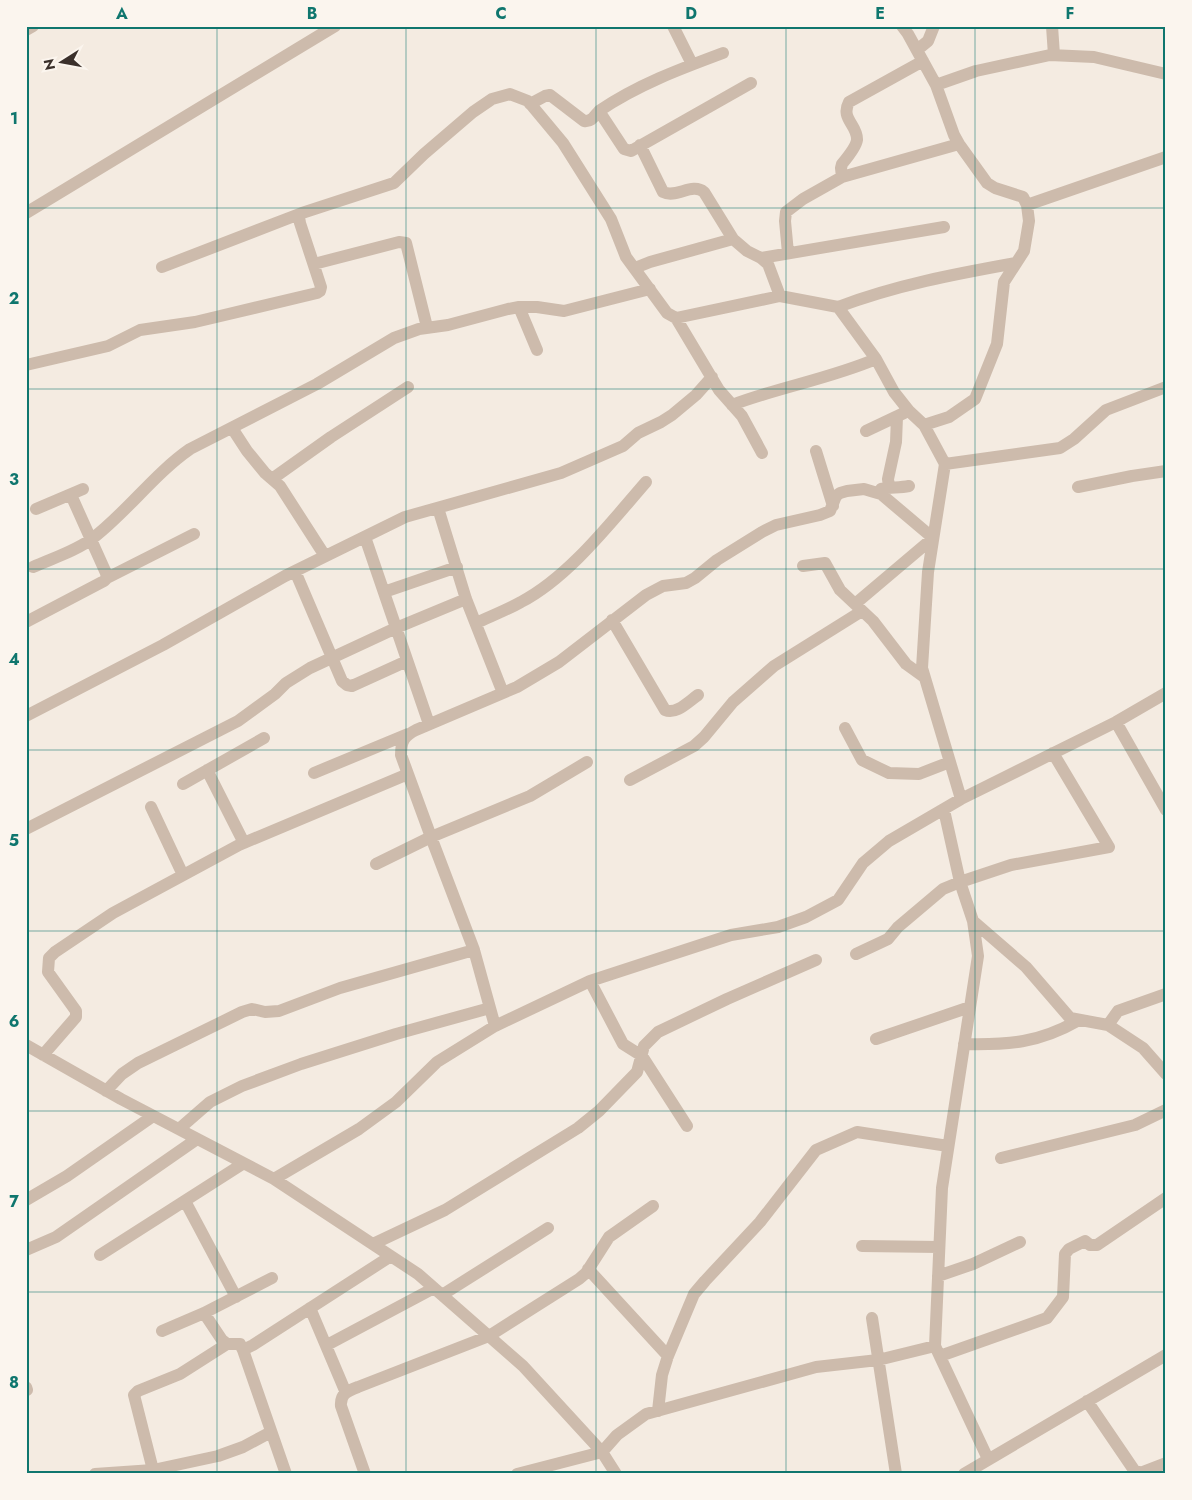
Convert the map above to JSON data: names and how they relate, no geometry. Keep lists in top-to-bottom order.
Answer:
{
  "north": "left",
  "grid": {
    "columns": [
      "A",
      "B",
      "C",
      "D",
      "E",
      "F"
    ],
    "rows": [
      "1",
      "2",
      "3",
      "4",
      "5",
      "6",
      "7",
      "8"
    ]
  }
}
